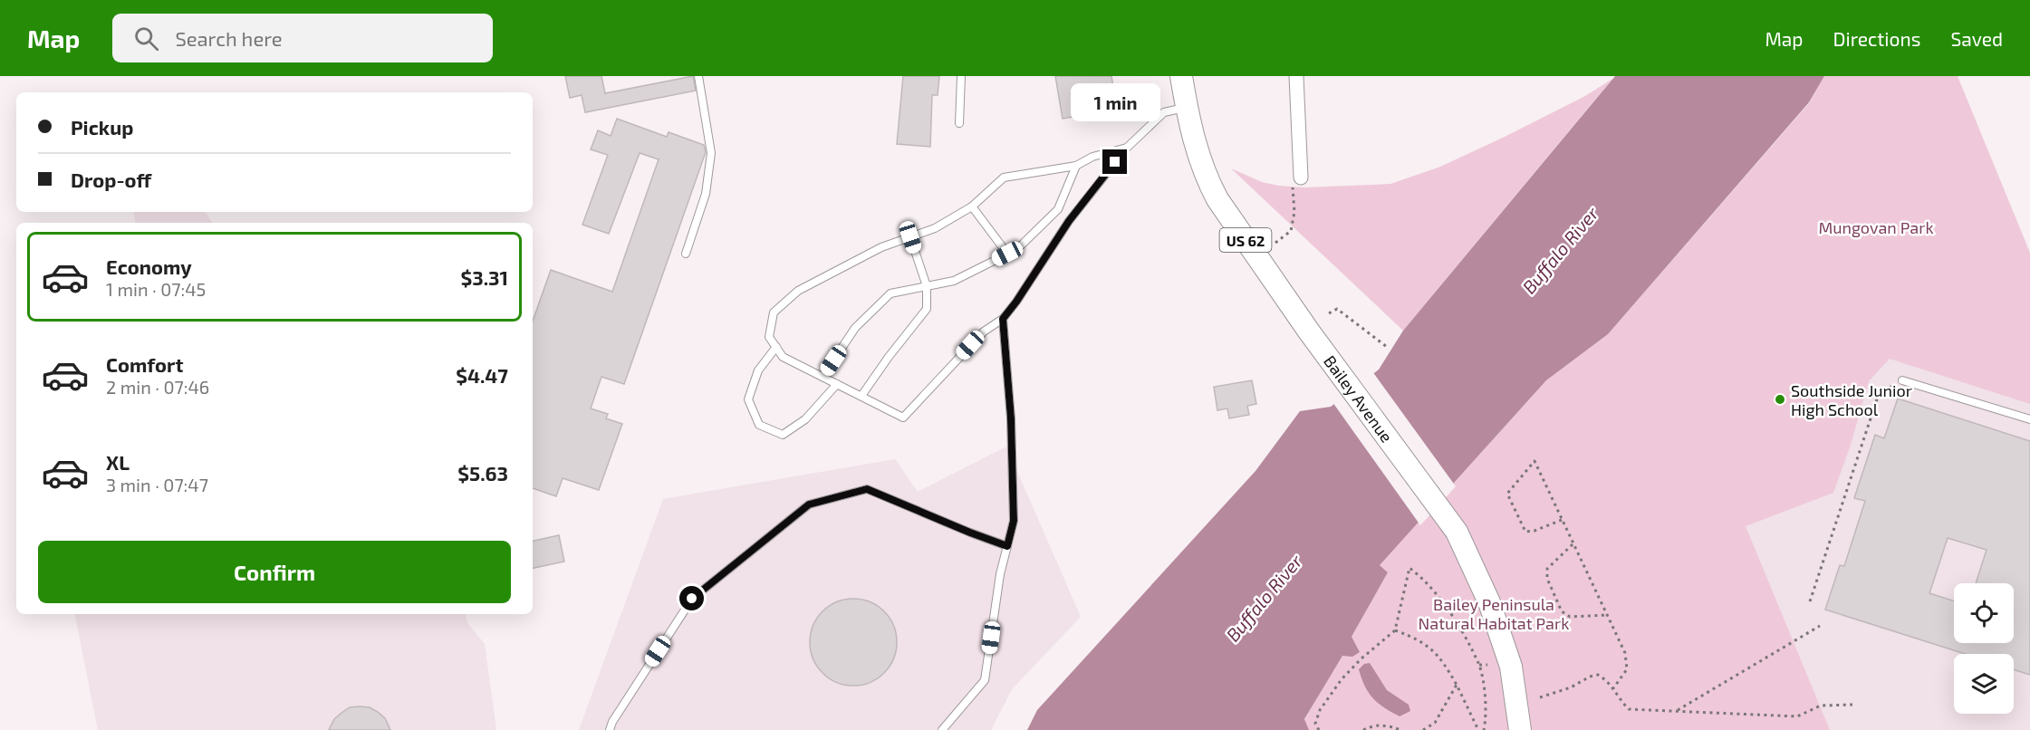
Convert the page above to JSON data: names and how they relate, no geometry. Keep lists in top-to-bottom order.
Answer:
{
  "streets": {
    "main road": ["US 62", "Bailey Avenue"]
  },
  "water": ["Buffalo River"],
  "parks": ["Mungovan Park", "Bailey Peninsula Natural Habitat Park"],
  "places": ["Southside Junior High School"],
  "page": {
    "header": "Map",
    "search": "Search here",
    "nav": ["Map", "Directions", "Saved"],
    "bubble": "1 min",
    "banner": ["Pickup", "Drop-off"],
    "list": [
      {
        "name": "Economy",
        "note": "1 min · 07:45",
        "value": "$3.31"
      },
      {
        "name": "Comfort",
        "note": "2 min · 07:46",
        "value": "$4.47"
      },
      {
        "name": "XL",
        "note": "3 min · 07:47",
        "value": "$5.63"
      }
    ],
    "buttons": "Confirm"
  }
}
